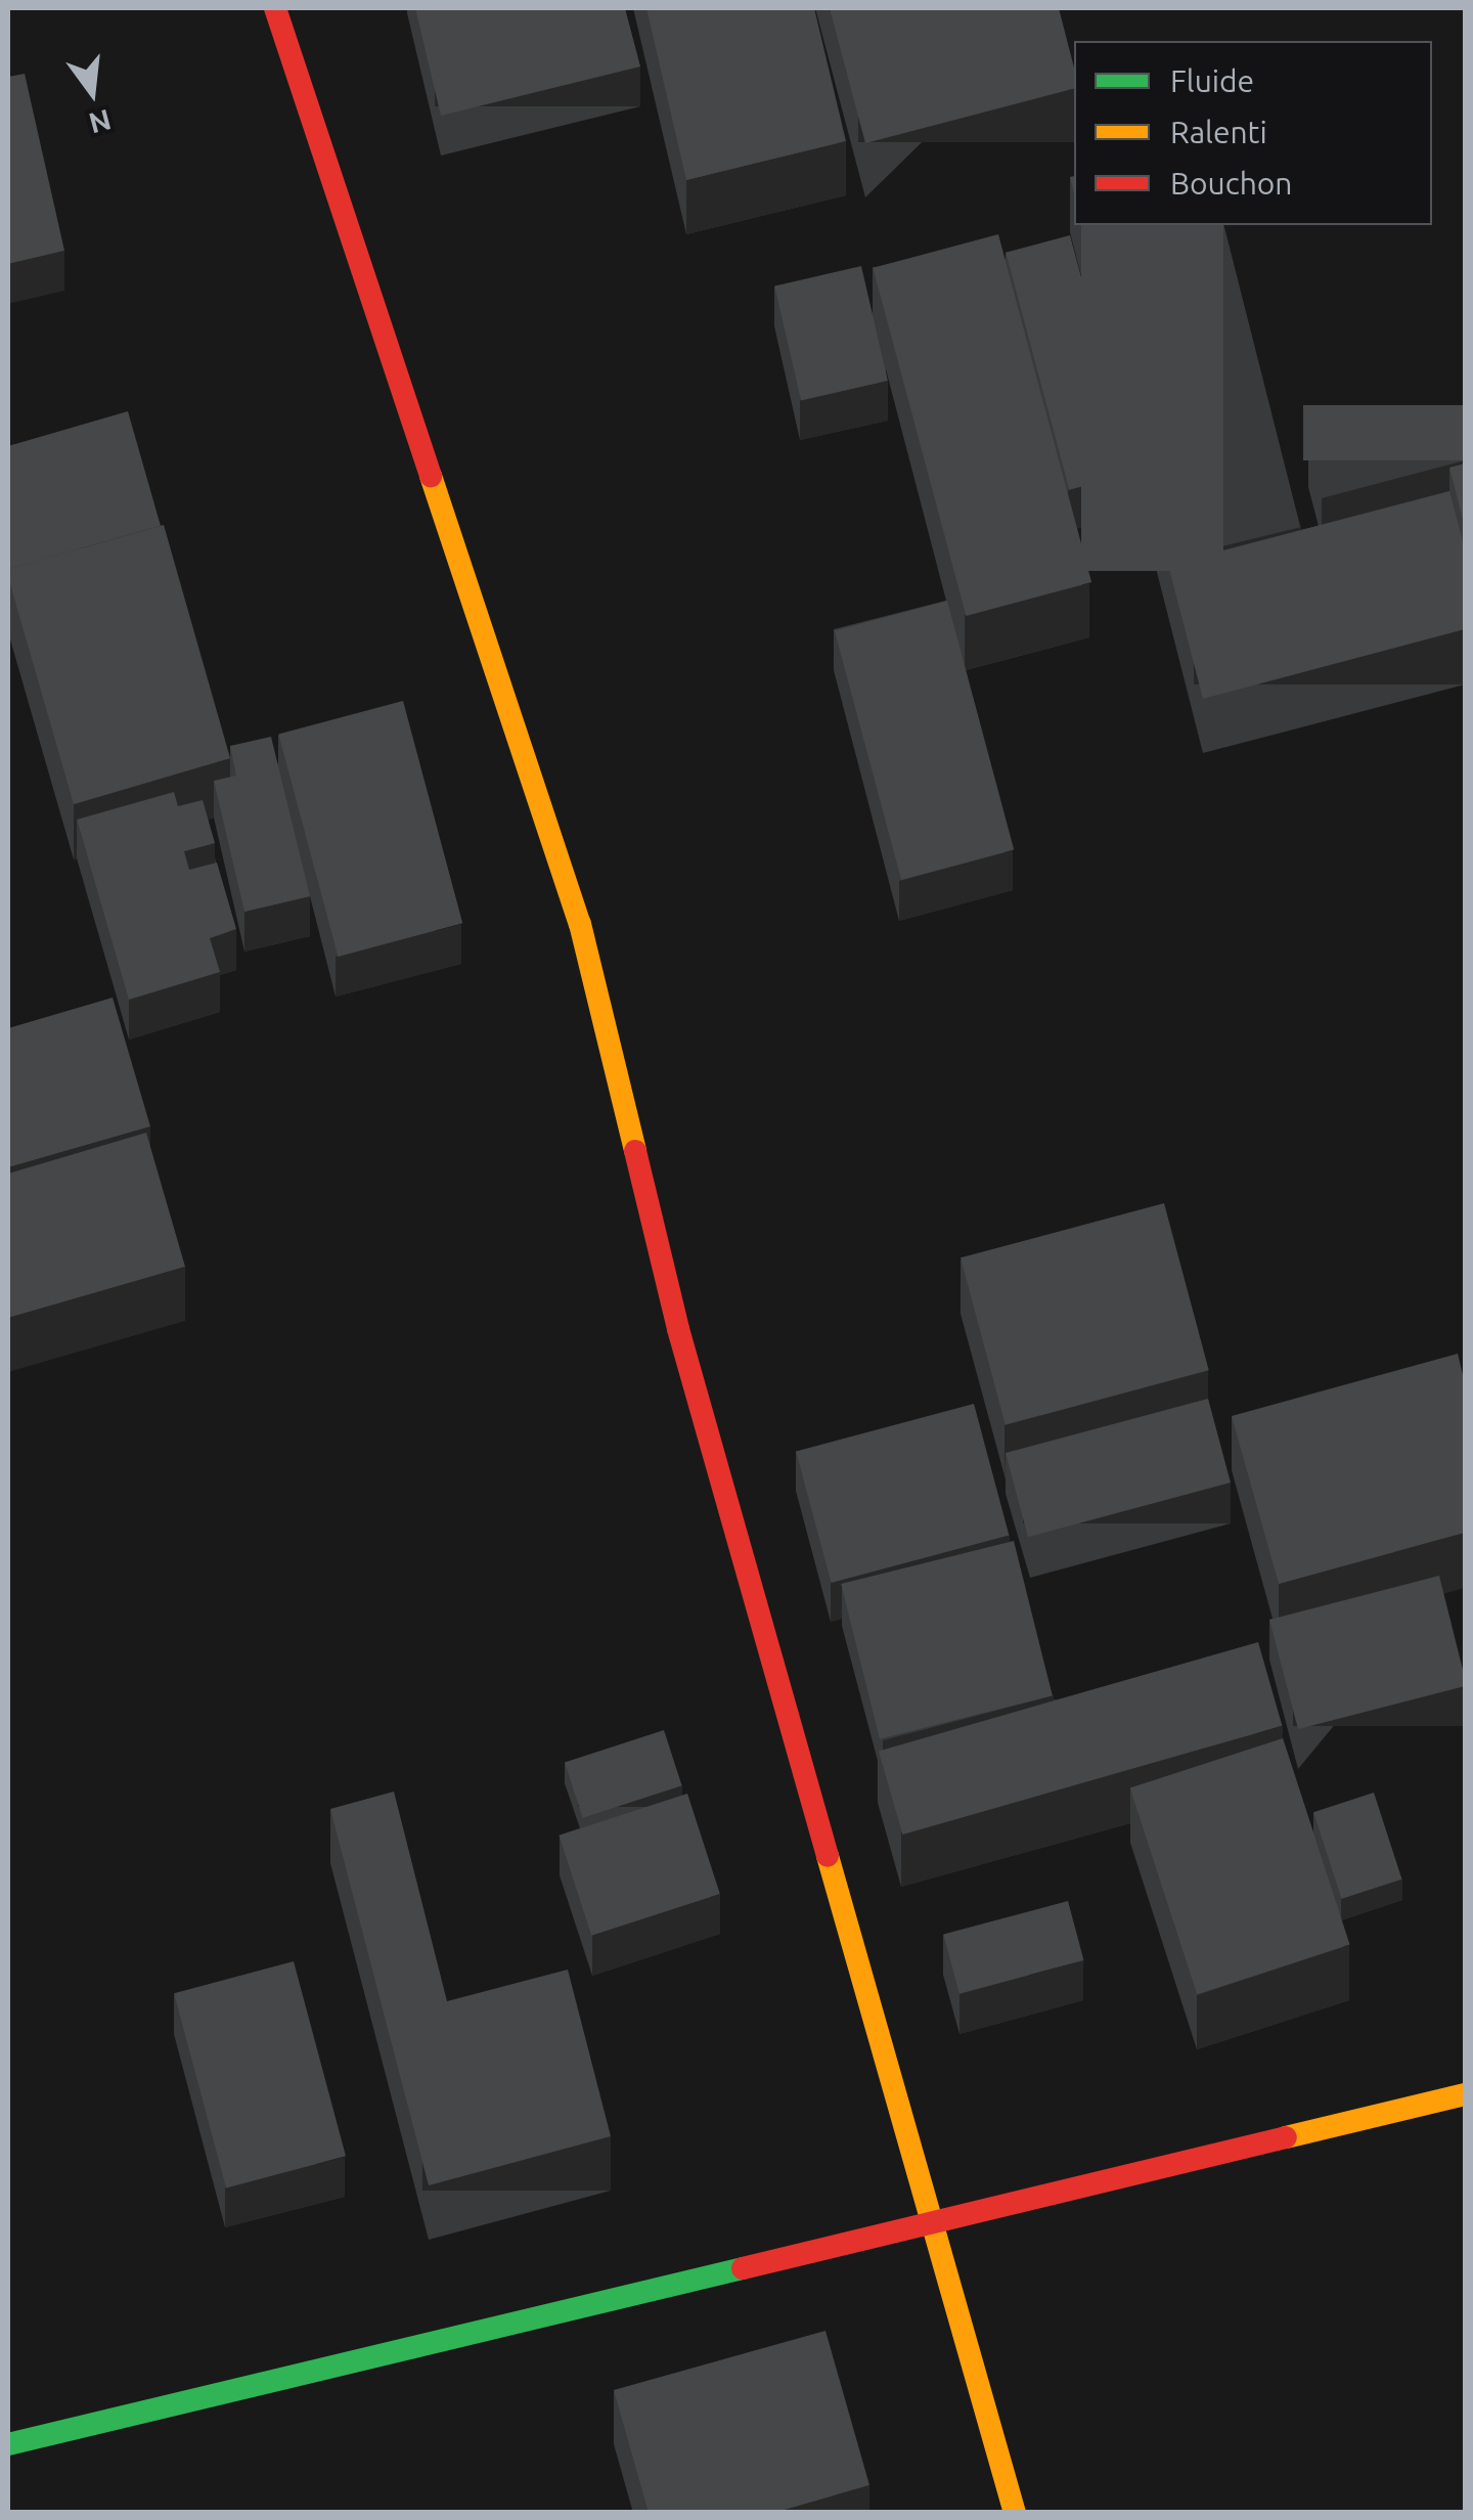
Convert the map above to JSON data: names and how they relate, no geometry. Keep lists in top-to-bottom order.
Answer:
{
  "legend": ["Fluide", "Ralenti", "Bouchon"],
  "north": "bottom"
}
